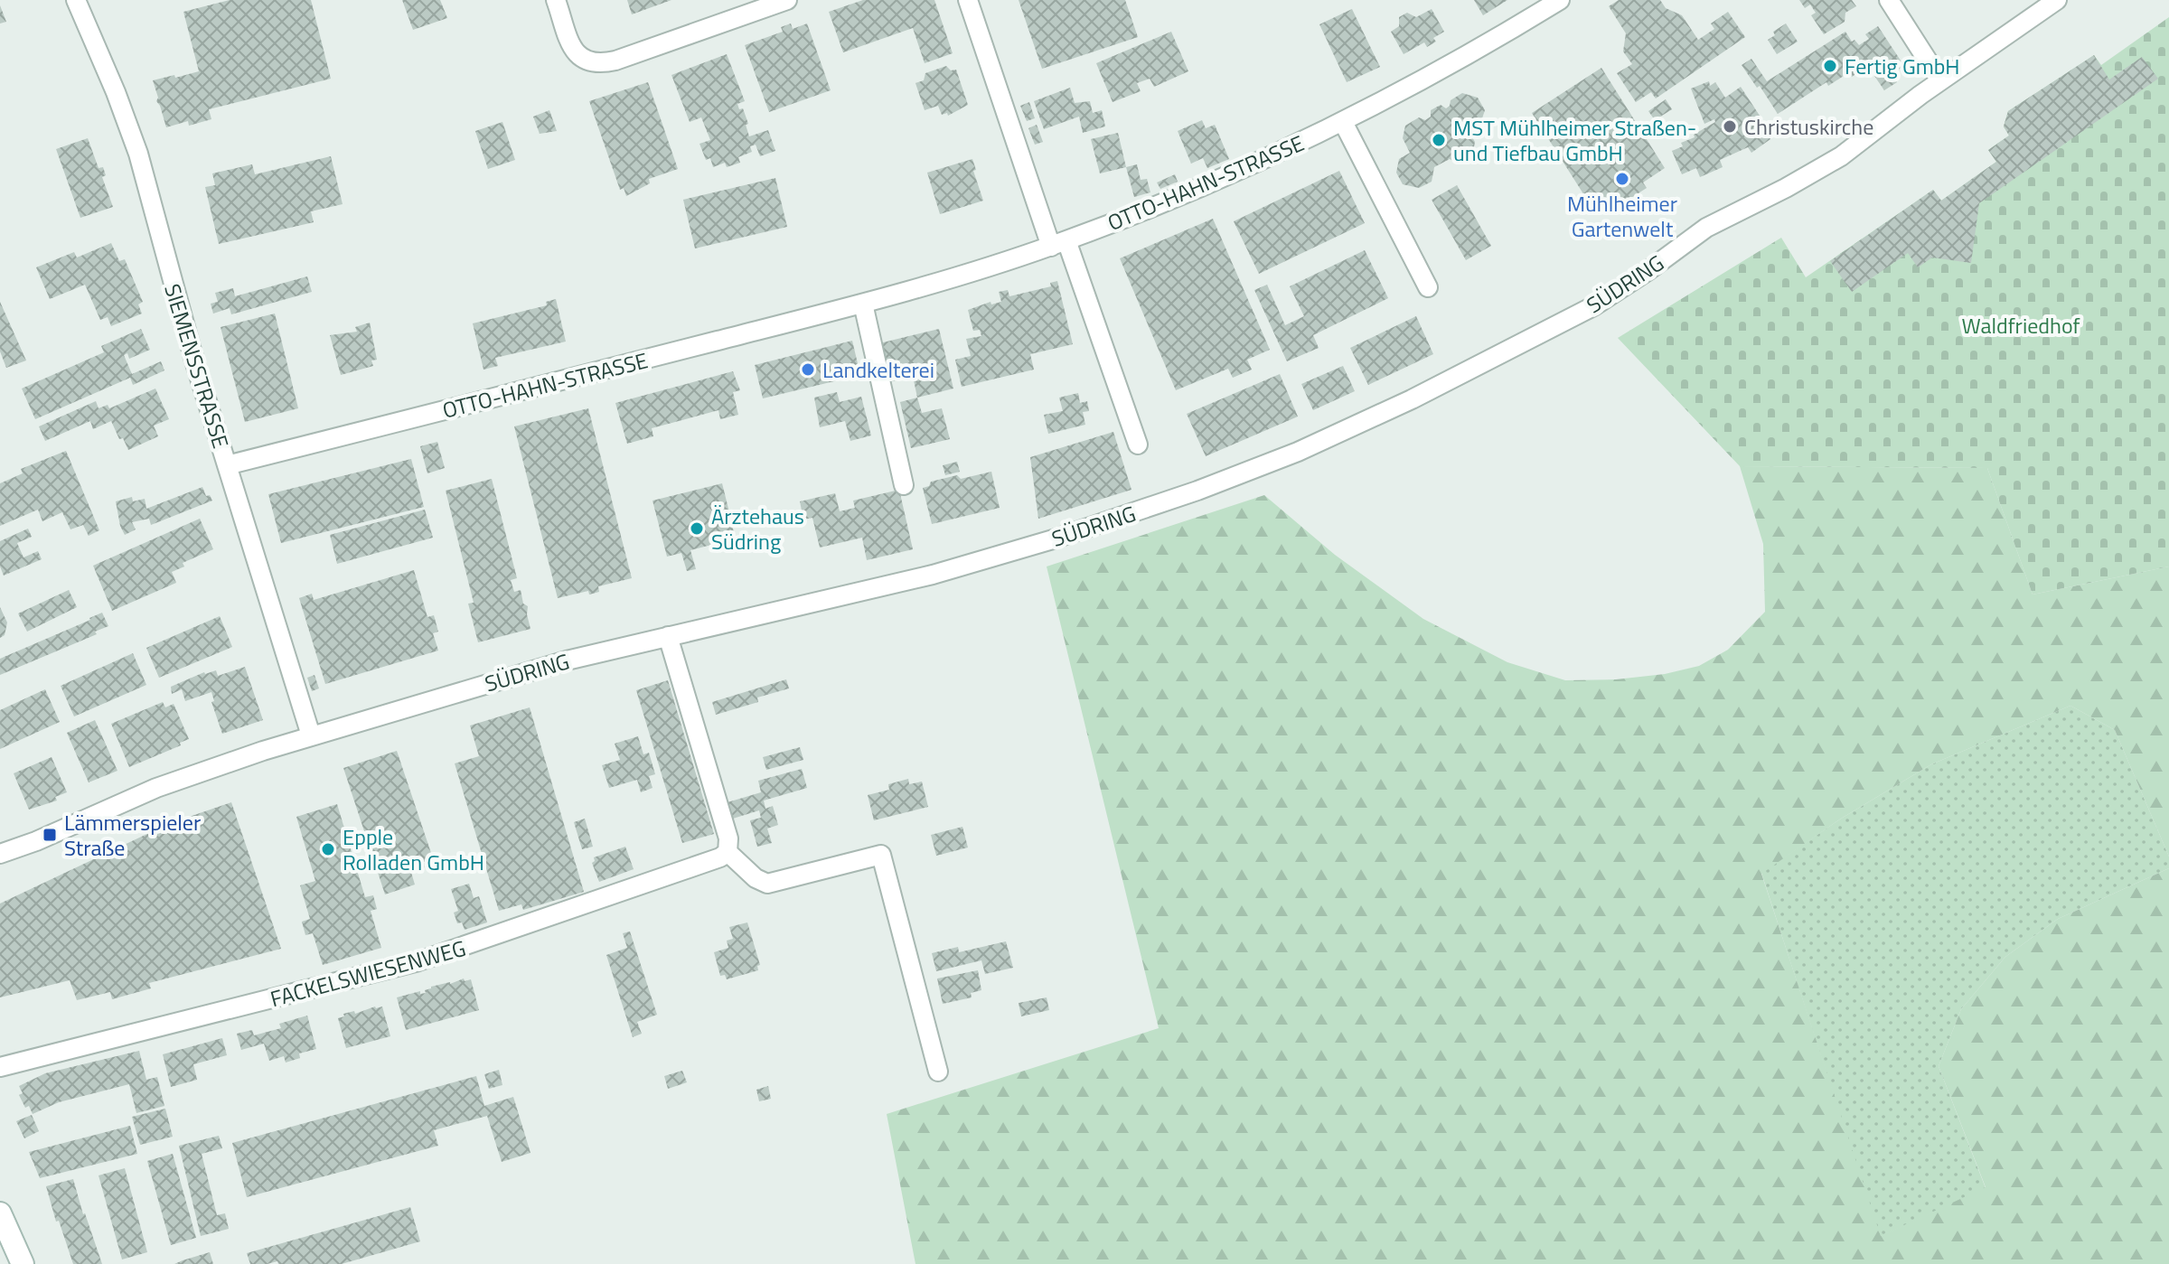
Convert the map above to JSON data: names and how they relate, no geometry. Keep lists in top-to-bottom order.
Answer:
{
  "streets": {
    "street": [
      "OTTO-HAHN-STRASSE",
      "SÜDRING",
      "SIEMENSSTRASSE",
      "FACKELSWIESENWEG"
    ]
  },
  "crossings": [
    ["OTTO-HAHN-STRASSE", "SIEMENSSTRASSE"],
    ["SÜDRING", "SIEMENSSTRASSE"]
  ],
  "parks": ["Waldfriedhof"],
  "places": {
    "other": [
      "Fertig GmbH",
      "Christuskirche",
      "MST Mühlheimer Straßen- und Tiefbau GmbH",
      "Mühlheimer Gartenwelt",
      "Landkelterei",
      "Ärztehaus Südring",
      "Epple Rolladen GmbH"
    ],
    "transit": ["Lämmerspieler Straße"]
  }
}
